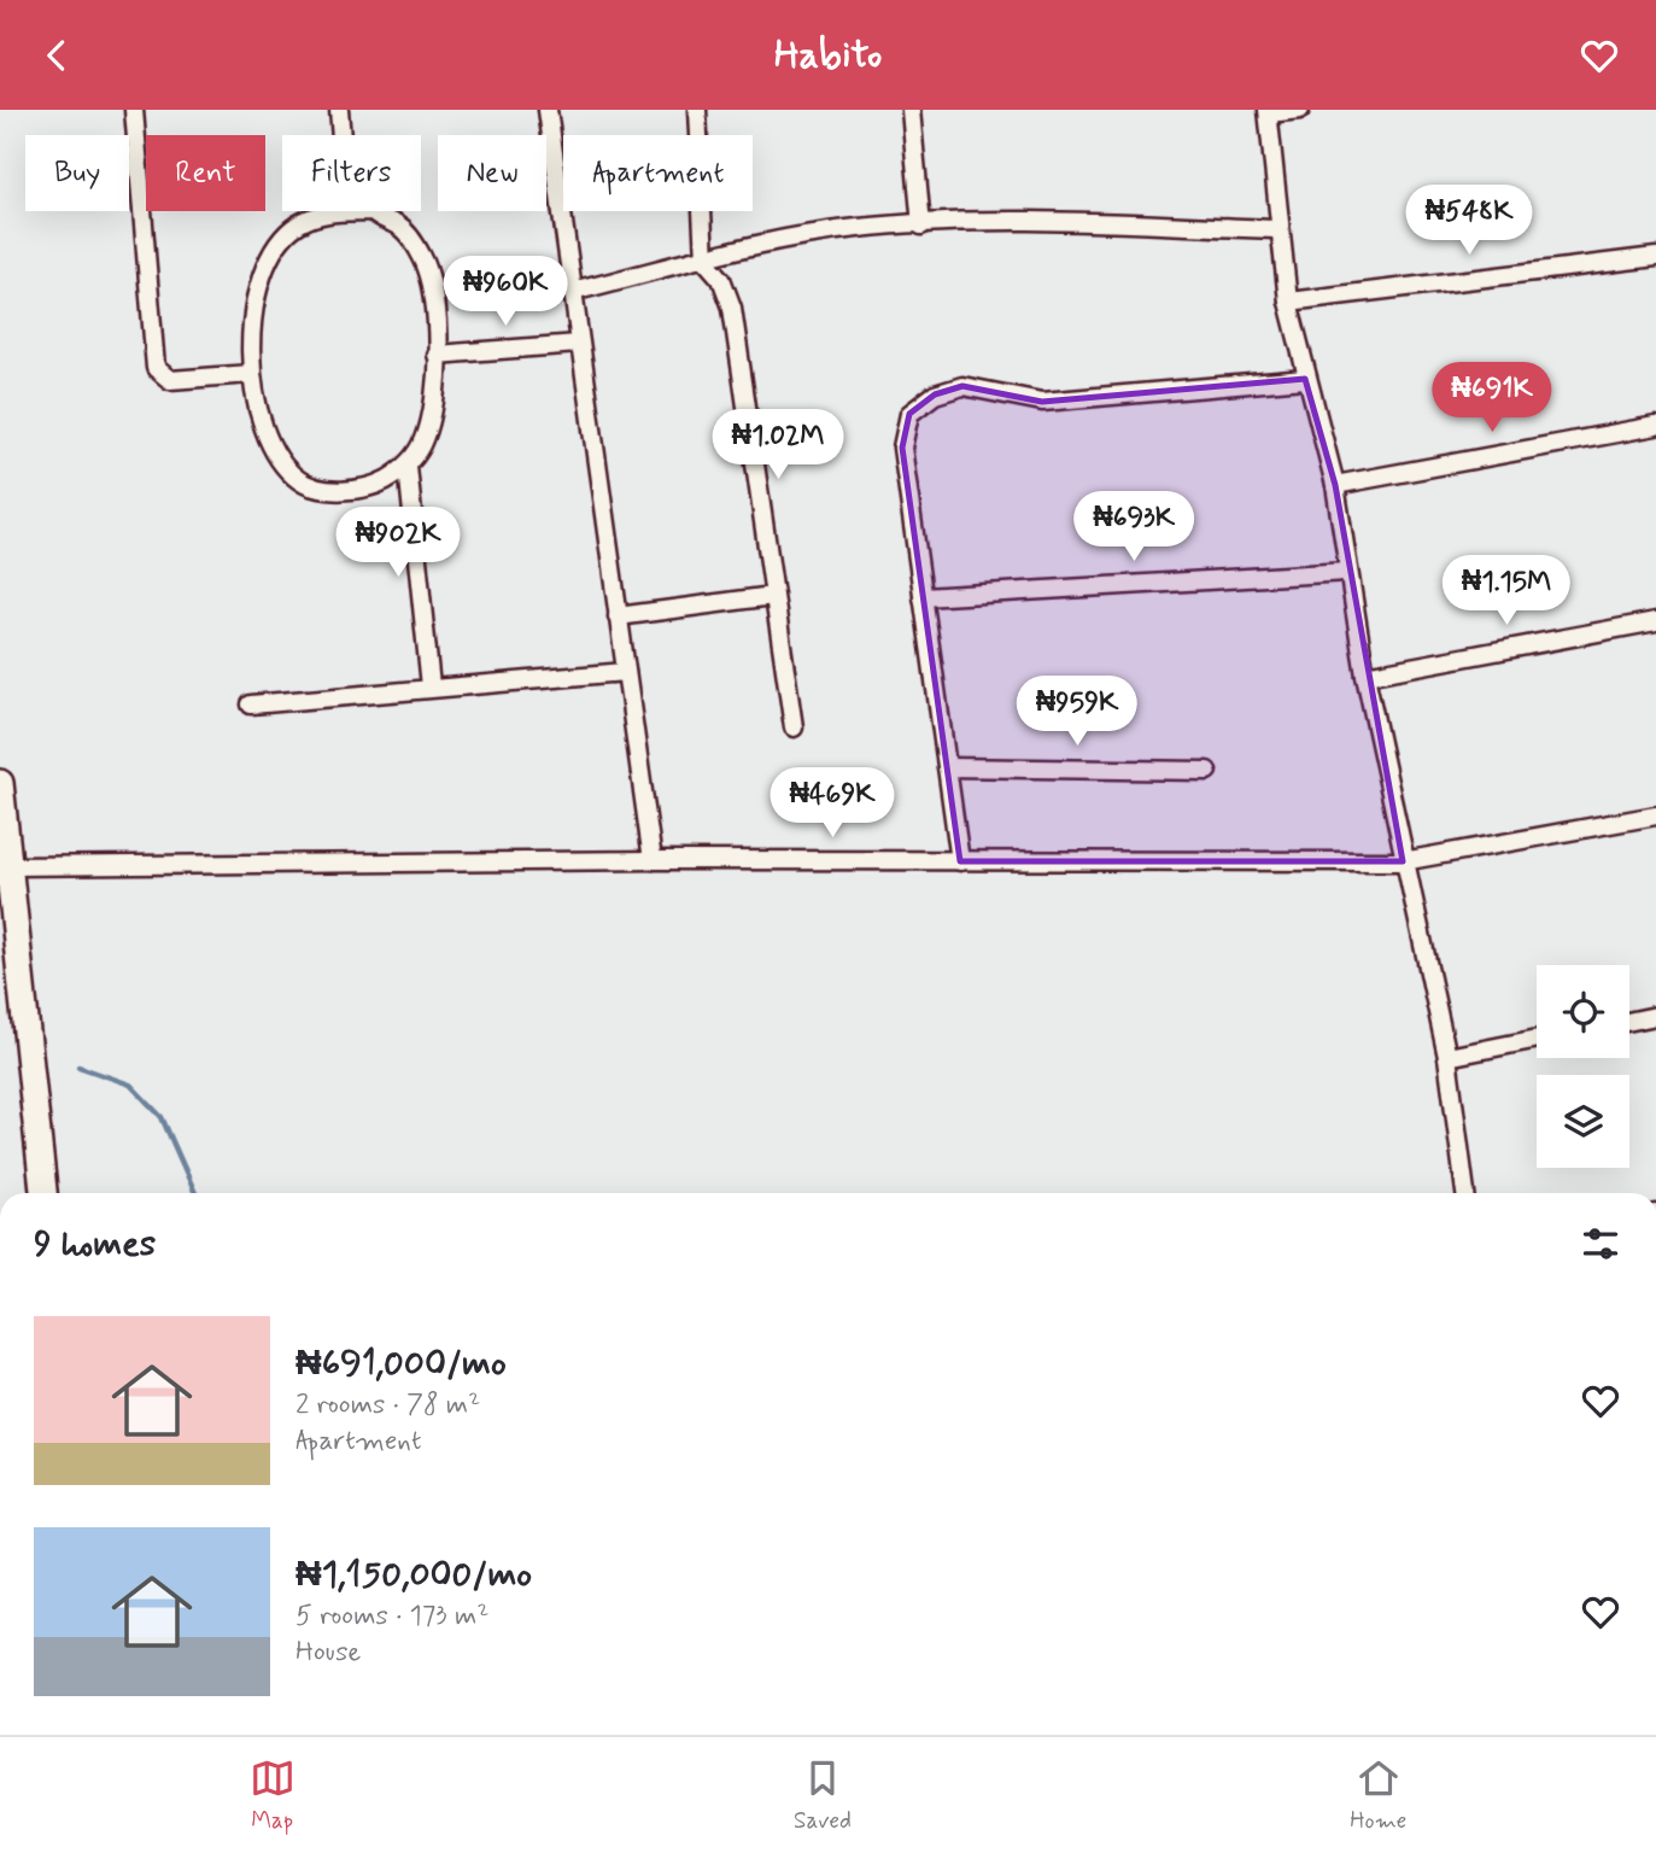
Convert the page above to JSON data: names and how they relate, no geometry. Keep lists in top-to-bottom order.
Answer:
{
  "page": {
    "header": "Habito",
    "chip": [
      "Buy",
      "Rent",
      "Filters",
      "New",
      "Apartment"
    ],
    "price": [
      "₦548K",
      "₦960K",
      "₦691K",
      "₦1.02M",
      "₦693K",
      "₦902K",
      "₦1.15M",
      "₦959K",
      "₦469K"
    ],
    "heading": "9 homes",
    "list": [
      {
        "name": "₦691,000/mo",
        "note": "2 rooms · 78 m² · Apartment"
      },
      {
        "name": "₦1,150,000/mo",
        "note": "5 rooms · 173 m² · House"
      }
    ],
    "tabs": ["Map", "Saved", "Home"]
  }
}
